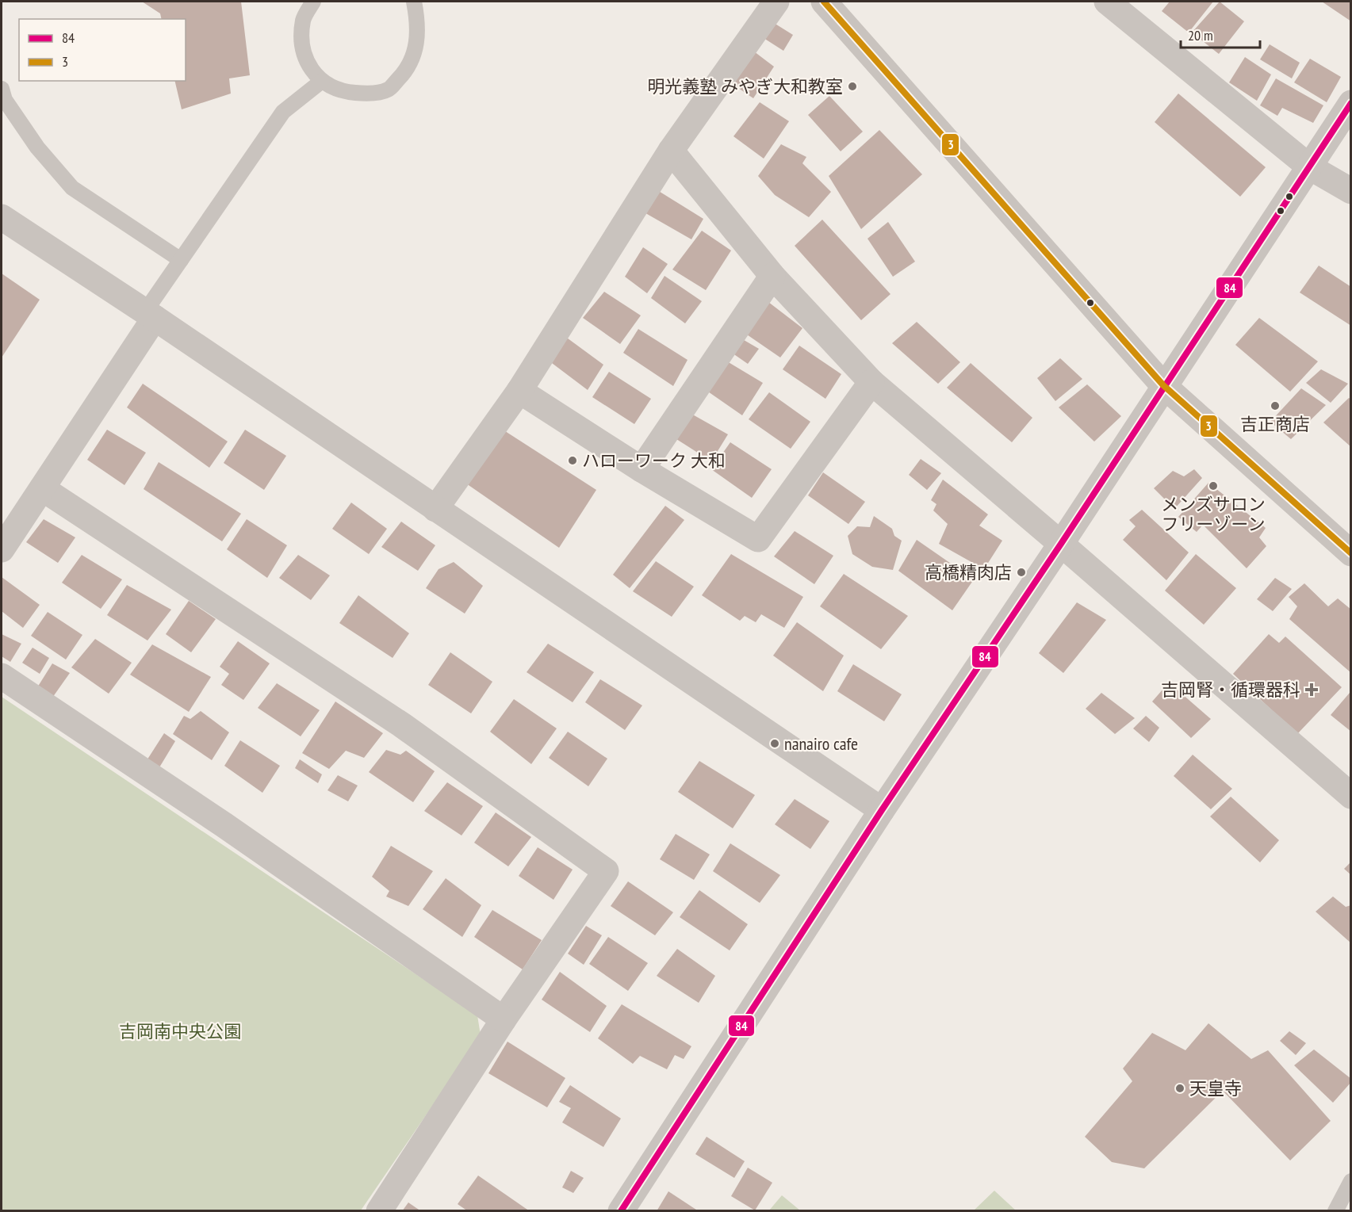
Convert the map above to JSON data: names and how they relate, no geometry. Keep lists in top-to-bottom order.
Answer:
{
  "parks": ["吉岡南中央公園"],
  "places": {
    "other": [
      "明光義塾 みやぎ大和教室",
      "吉正商店",
      "ハローワーク 大和",
      "メンズサロン フリーゾーン",
      "高橋精肉店",
      "nanairo cafe",
      "天皇寺"
    ],
    "health": ["吉岡腎・循環器科"]
  },
  "lines": ["transit line 3", "transit line 84"],
  "legend": ["84", "3"],
  "scale_bar": "20 m"
}
